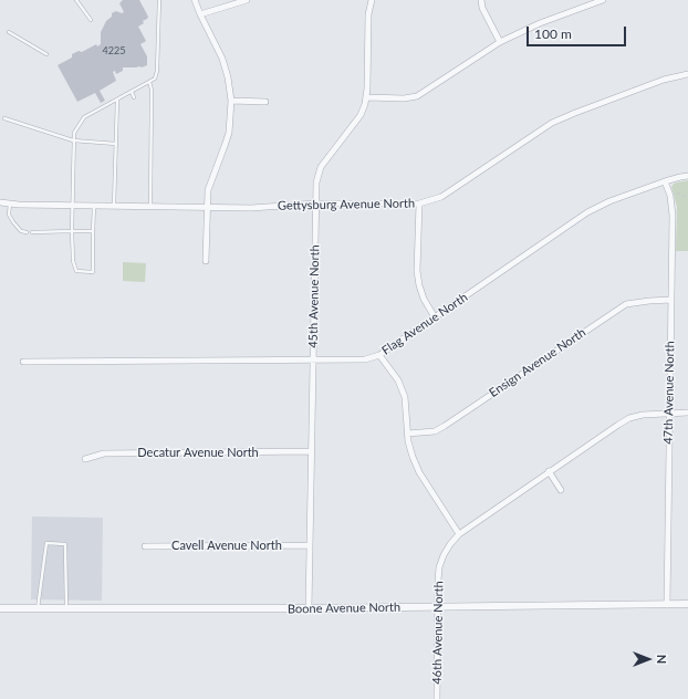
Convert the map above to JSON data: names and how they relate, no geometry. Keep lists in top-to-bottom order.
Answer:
{
  "streets": {
    "street": [
      "Gettysburg Avenue North",
      "45th Avenue North",
      "Flag Avenue North",
      "Ensign Avenue North",
      "47th Avenue North",
      "Decatur Avenue North",
      "Cavell Avenue North",
      "Boone Avenue North",
      "46th Avenue North"
    ]
  },
  "crossings": [
    ["Gettysburg Avenue North", "45th Avenue North"],
    ["45th Avenue North", "Flag Avenue North"],
    ["45th Avenue North", "Decatur Avenue North"],
    ["45th Avenue North", "Cavell Avenue North"],
    ["45th Avenue North", "Boone Avenue North"],
    ["Flag Avenue North", "47th Avenue North"],
    ["Ensign Avenue North", "47th Avenue North"],
    ["47th Avenue North", "Boone Avenue North"],
    ["Boone Avenue North", "46th Avenue North"]
  ],
  "house_numbers": ["4225"],
  "scale_bar": "100 m",
  "north": "right"
}
